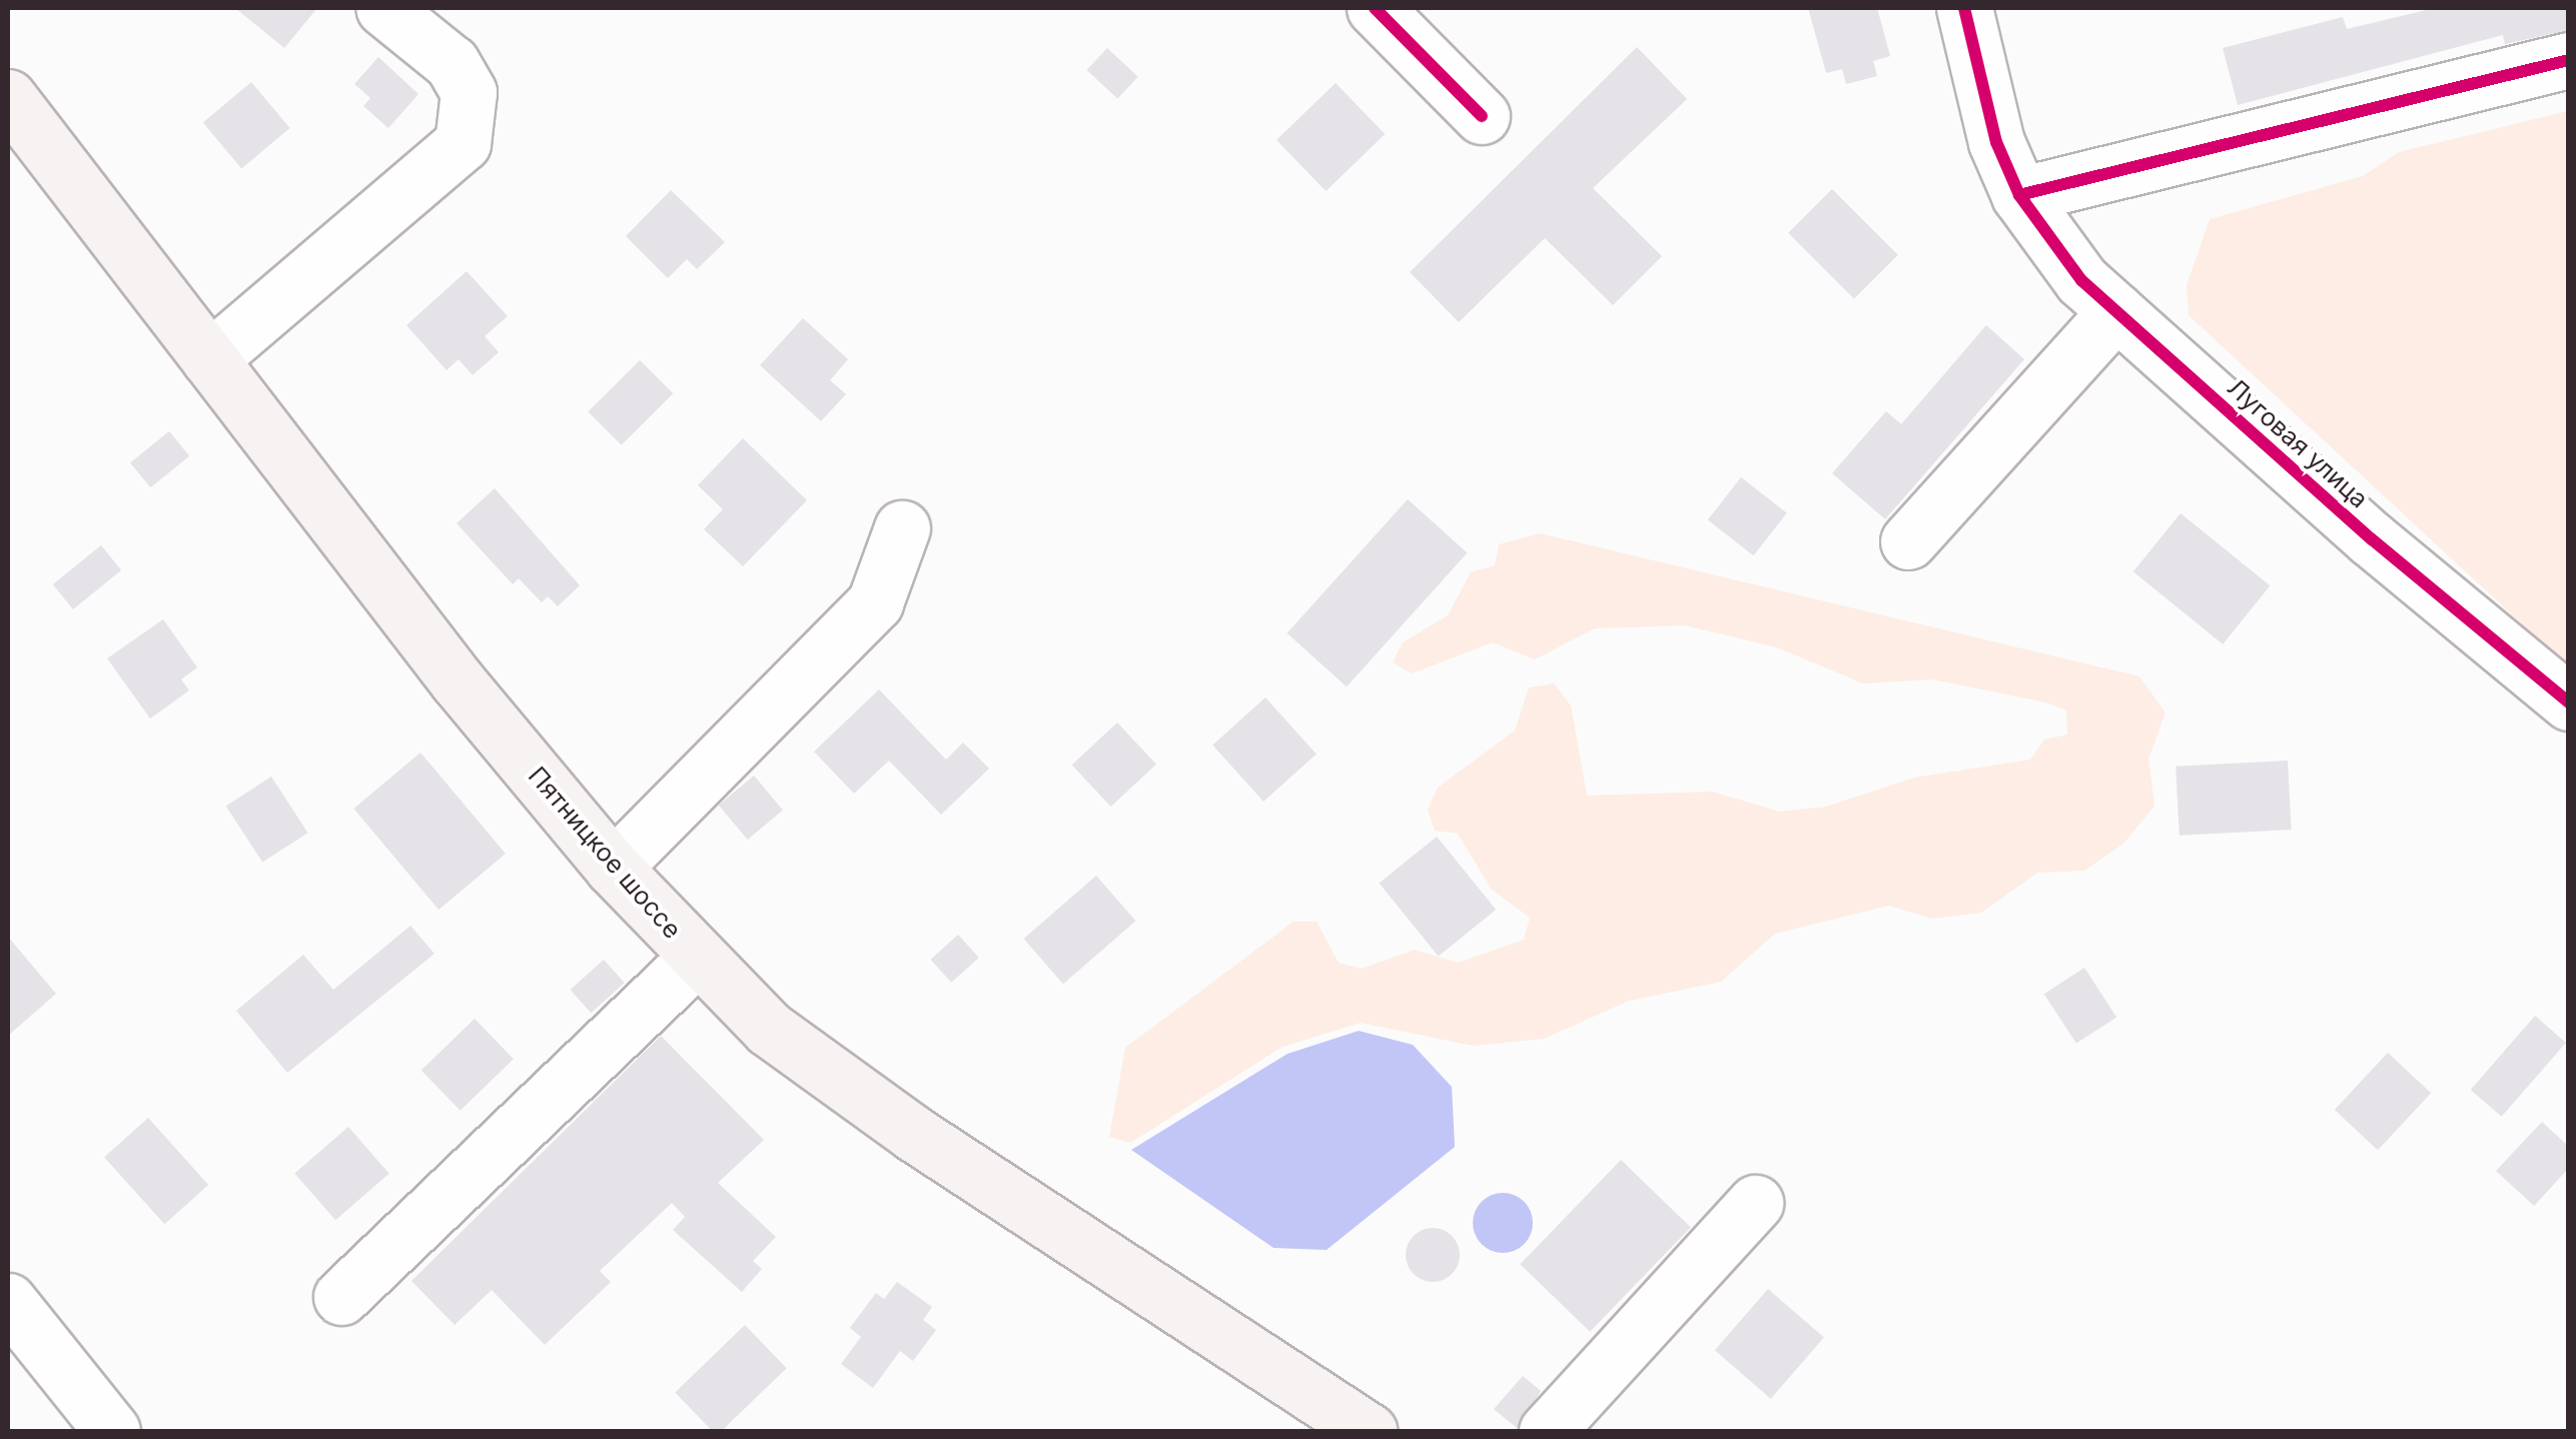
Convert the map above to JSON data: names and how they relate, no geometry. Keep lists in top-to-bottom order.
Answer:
{
  "streets": {
    "main road": ["Пятницкое шоссе"],
    "street": ["Луговая улица"]
  }
}
